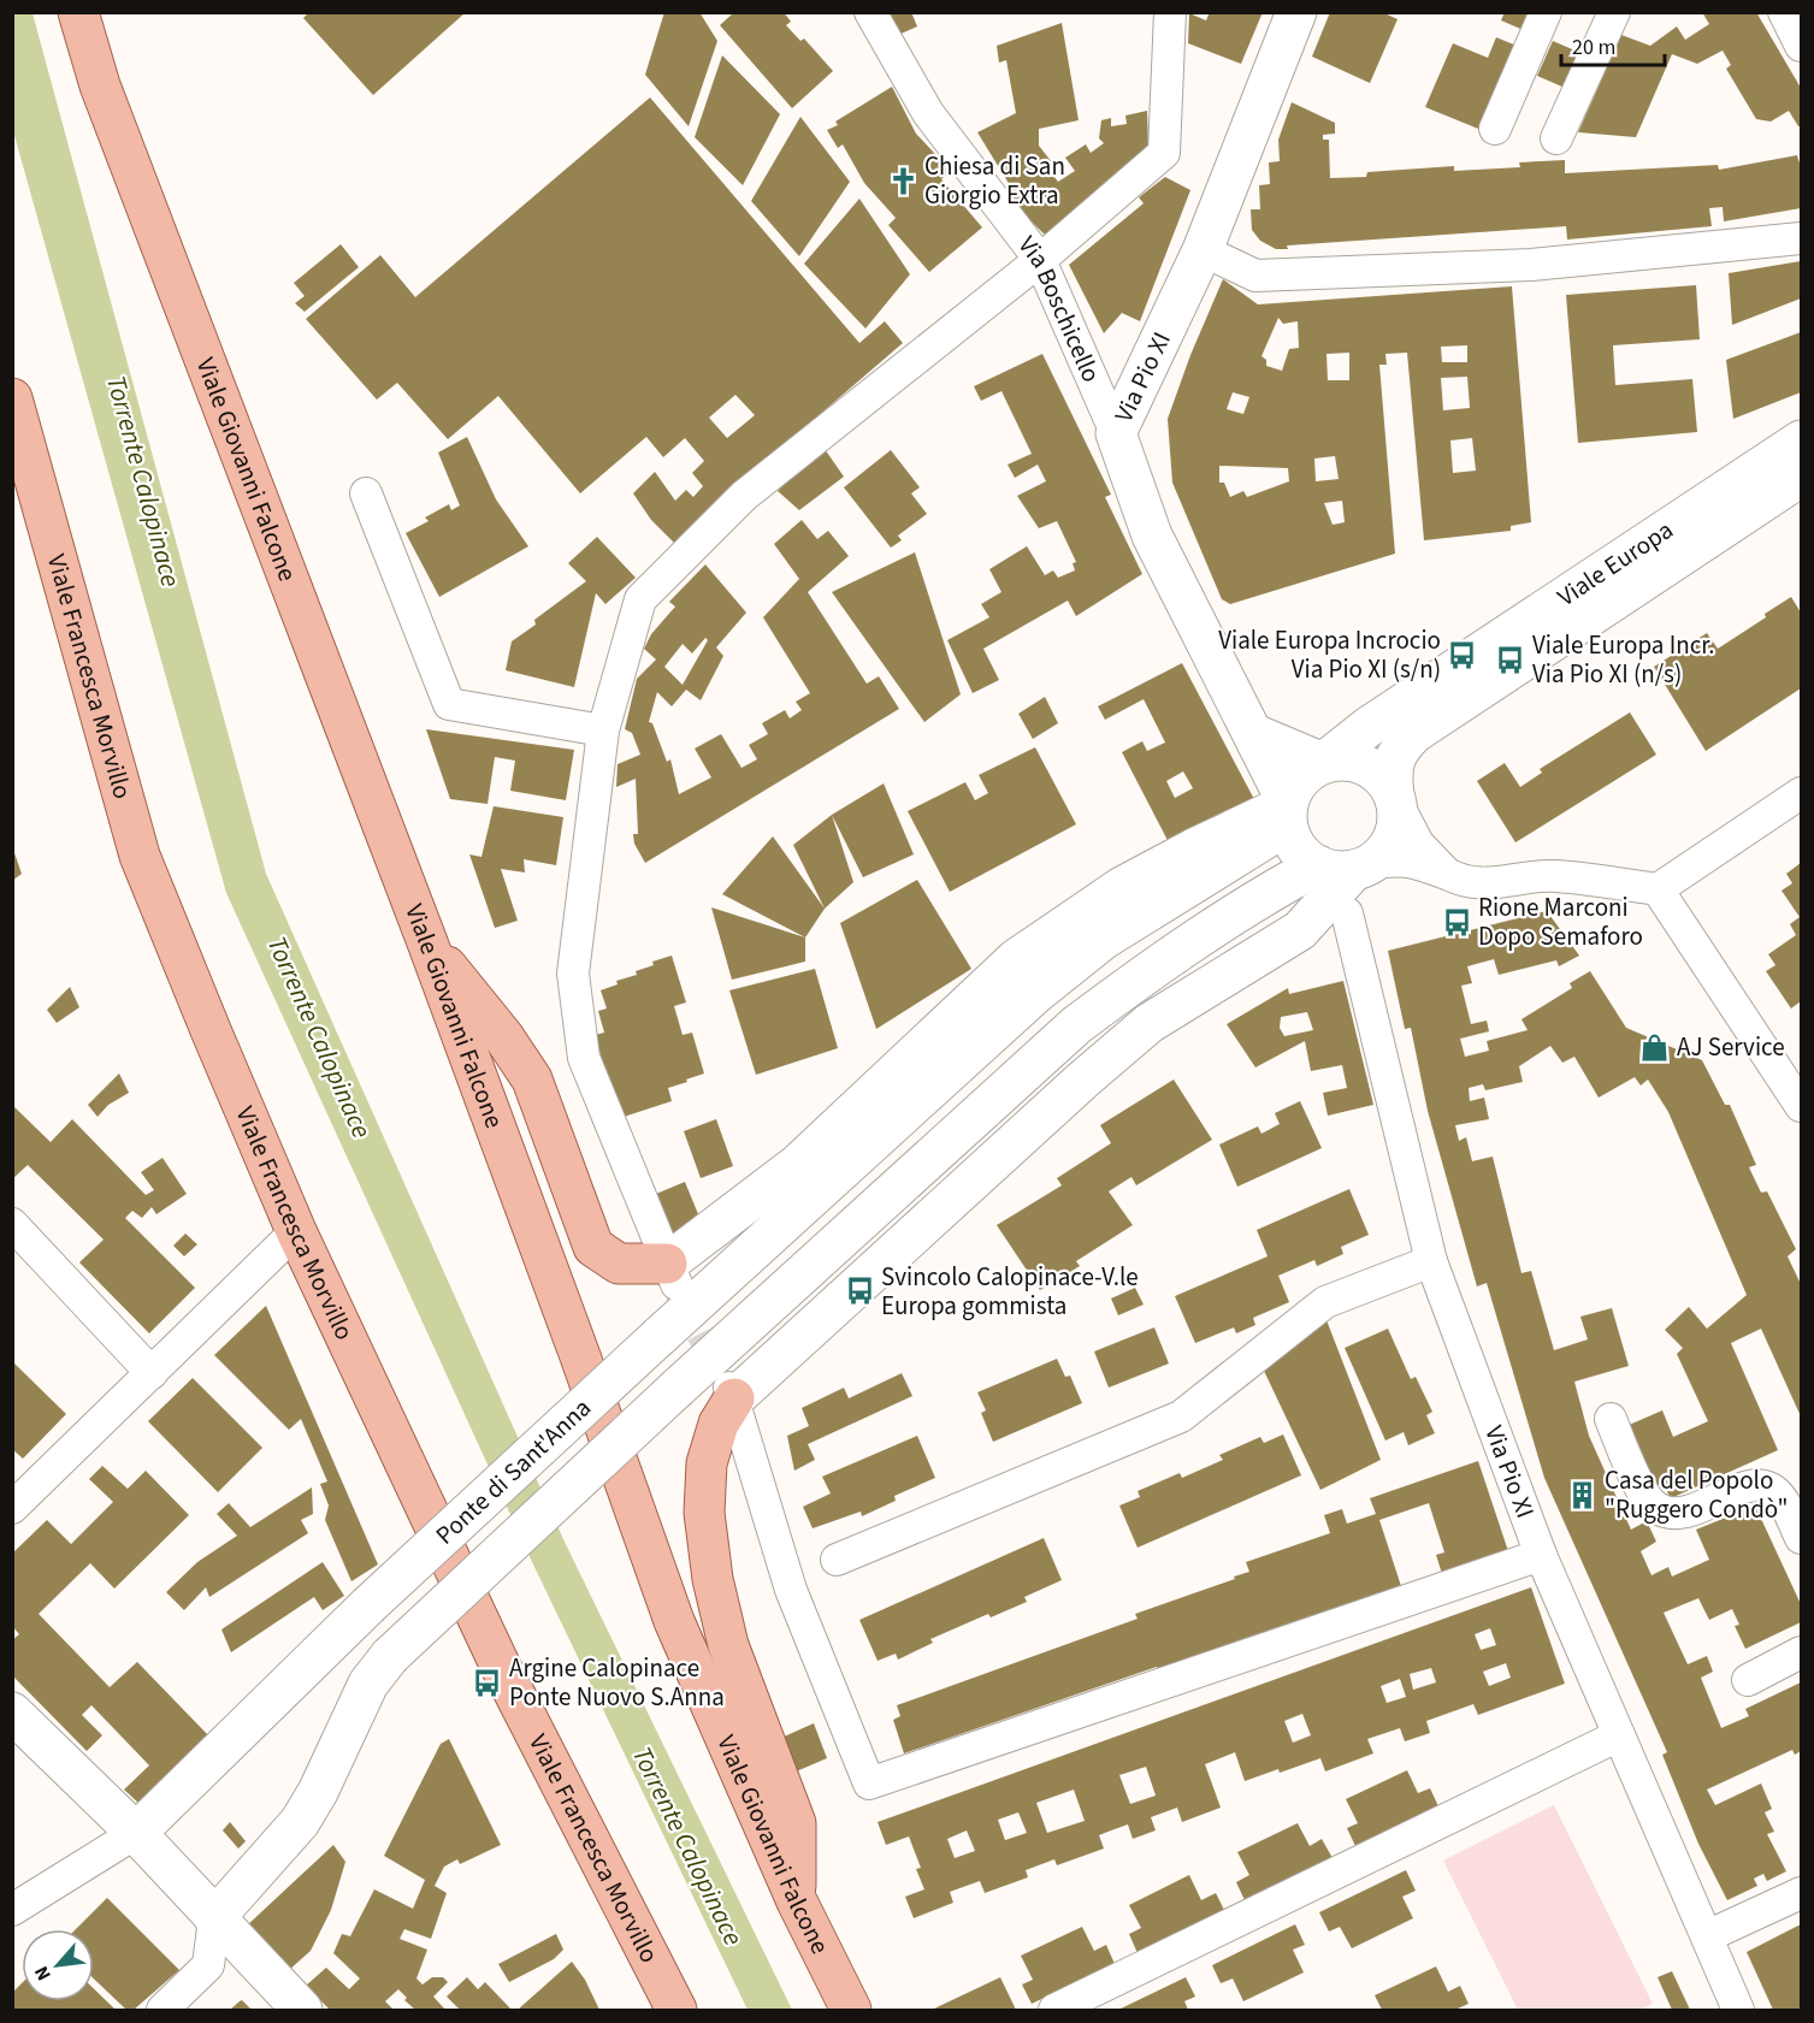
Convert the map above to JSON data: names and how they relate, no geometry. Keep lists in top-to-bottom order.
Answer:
{
  "streets": {
    "main road": ["Viale Giovanni Falcone", "Viale Francesca Morvillo"],
    "street": [
      "Via Boschicello",
      "Via Pio XI",
      "Viale Europa",
      "Ponte di Sant'Anna"
    ]
  },
  "crossings": [
    ["Via Boschicello", "Via Pio XI"],
    ["Via Pio XI", "Viale Europa"],
    ["Via Pio XI", "Ponte di Sant'Anna"],
    ["Viale Europa", "Ponte di Sant'Anna"]
  ],
  "water": ["Torrente Calopinace"],
  "places": {
    "church": ["Chiesa di San Giorgio Extra"],
    "bus stop": [
      "Viale Europa Incrocio Via Pio XI (s/n)",
      "Viale Europa Incr. Via Pio XI (n/s)",
      "Rione Marconi Dopo Semaforo",
      "Svincolo Calopinace-V.le Europa gommista",
      "Argine Calopinace Ponte Nuovo S.Anna"
    ],
    "shop": ["AJ Service"],
    "building": ["Casa del Popolo \"Ruggero Condò\""]
  },
  "scale_bar": "20 m",
  "north": "bottom left"
}
